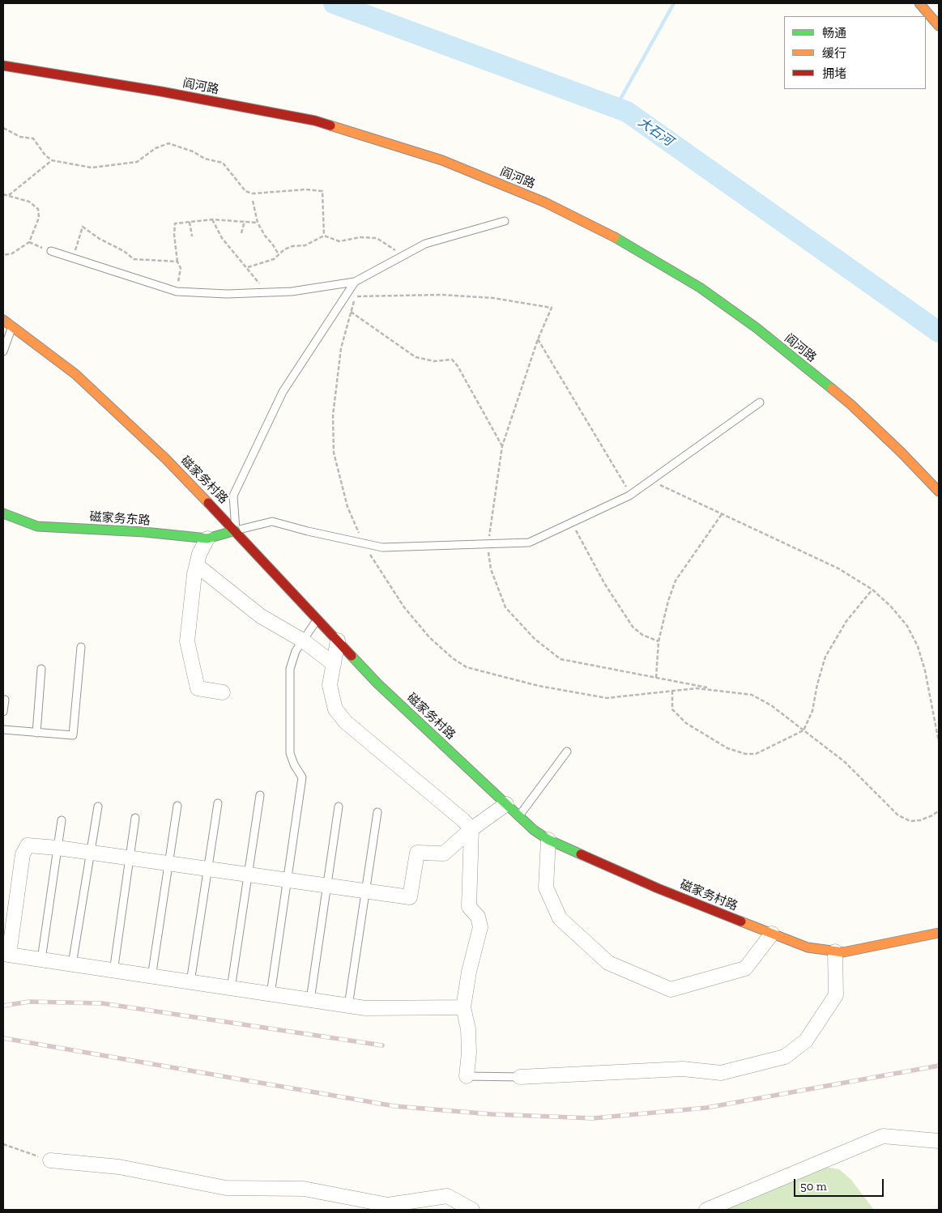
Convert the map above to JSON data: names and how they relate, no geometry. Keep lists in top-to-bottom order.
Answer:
{
  "streets": {
    "main road": ["阎河路", "磁家务村路", "磁家务东路"]
  },
  "crossings": [
    ["磁家务村路", "磁家务东路"]
  ],
  "water": ["大石河"],
  "legend": ["畅通", "缓行", "拥堵"],
  "scale_bar": "50 m"
}
